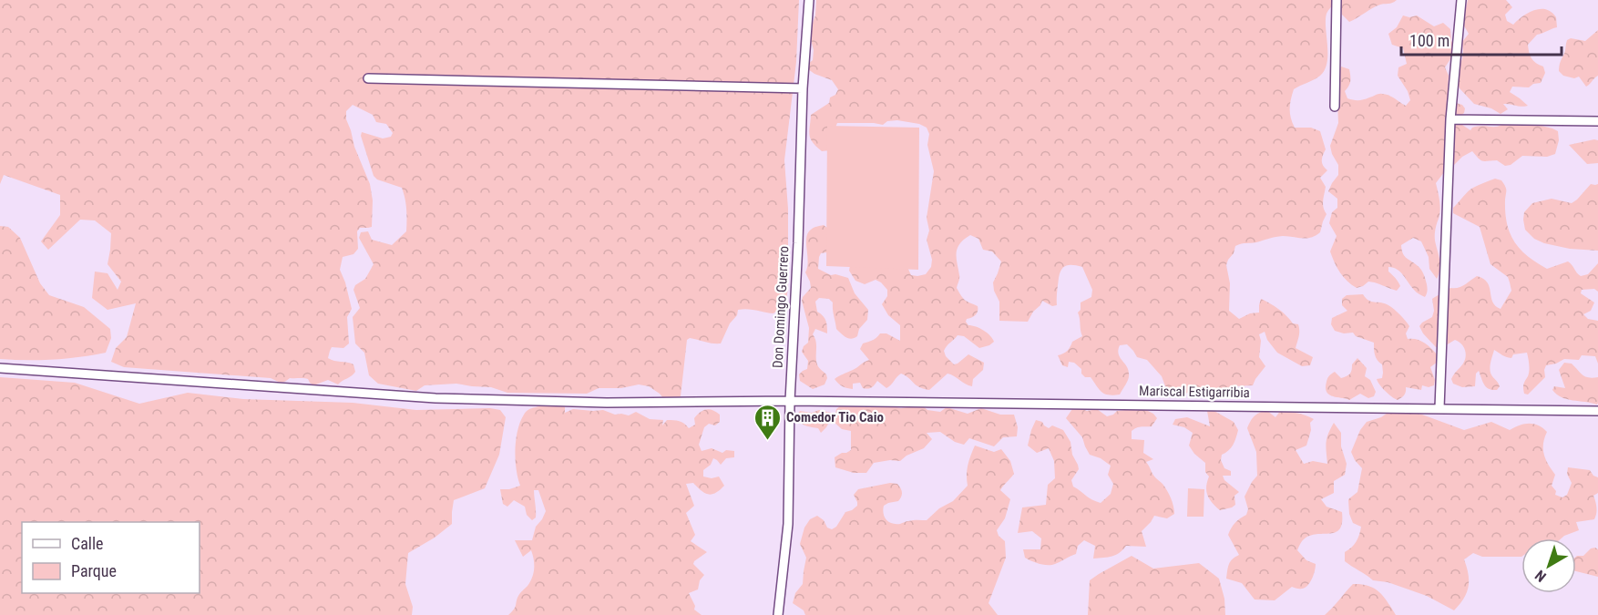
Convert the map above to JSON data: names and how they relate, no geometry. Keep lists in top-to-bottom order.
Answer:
{
  "streets": {
    "street": ["Don Domingo Guerrero", "Mariscal Estigarribia"]
  },
  "crossings": [
    ["Don Domingo Guerrero", "Mariscal Estigarribia"]
  ],
  "places": {
    "building": ["Comedor Tio Caio"]
  },
  "legend": ["Calle", "Parque"],
  "scale_bar": "100 m",
  "north": "bottom left"
}
